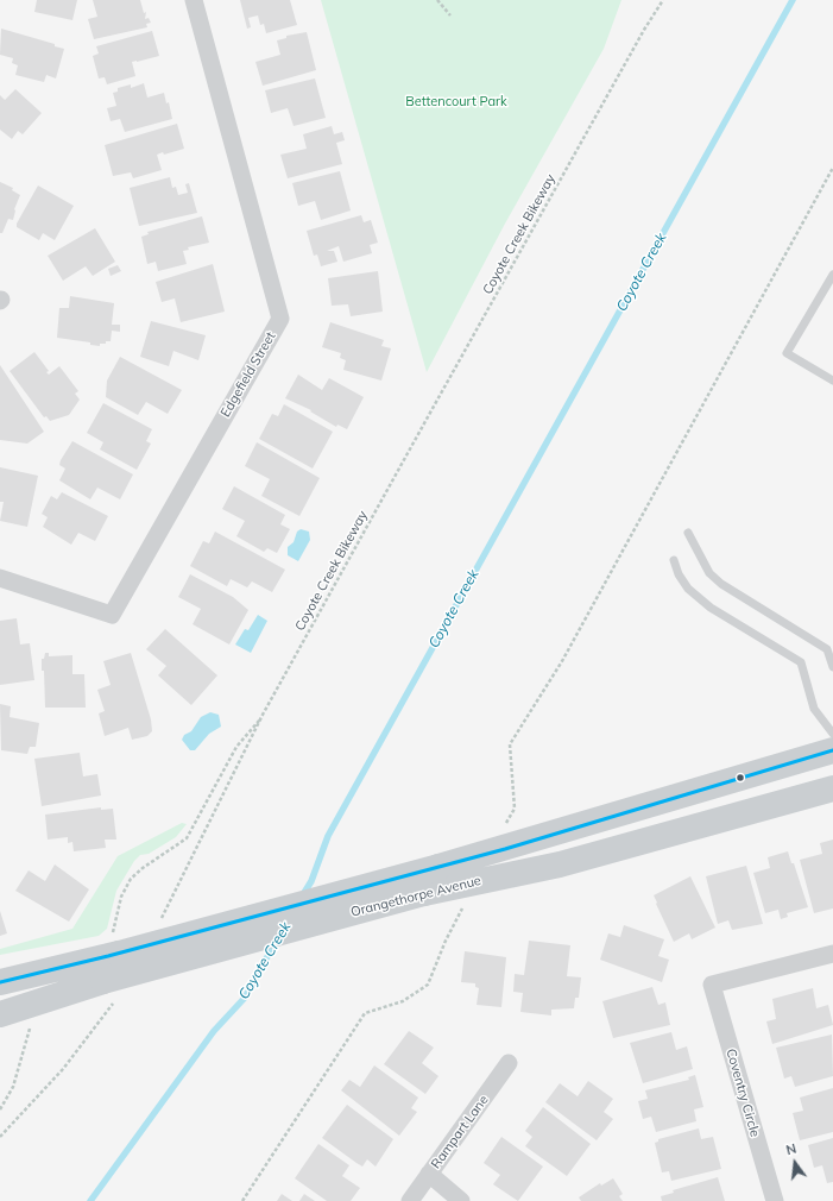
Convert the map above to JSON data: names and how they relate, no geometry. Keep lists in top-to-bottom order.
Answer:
{
  "streets": {
    "main road": ["Orangethorpe Avenue"],
    "street": ["Edgefield Street", "Coventry Circle", "Rampart Lane"],
    "path": ["Coyote Creek Bikeway"]
  },
  "water": ["Coyote Creek"],
  "parks": ["Bettencourt Park"],
  "north": "top"
}
